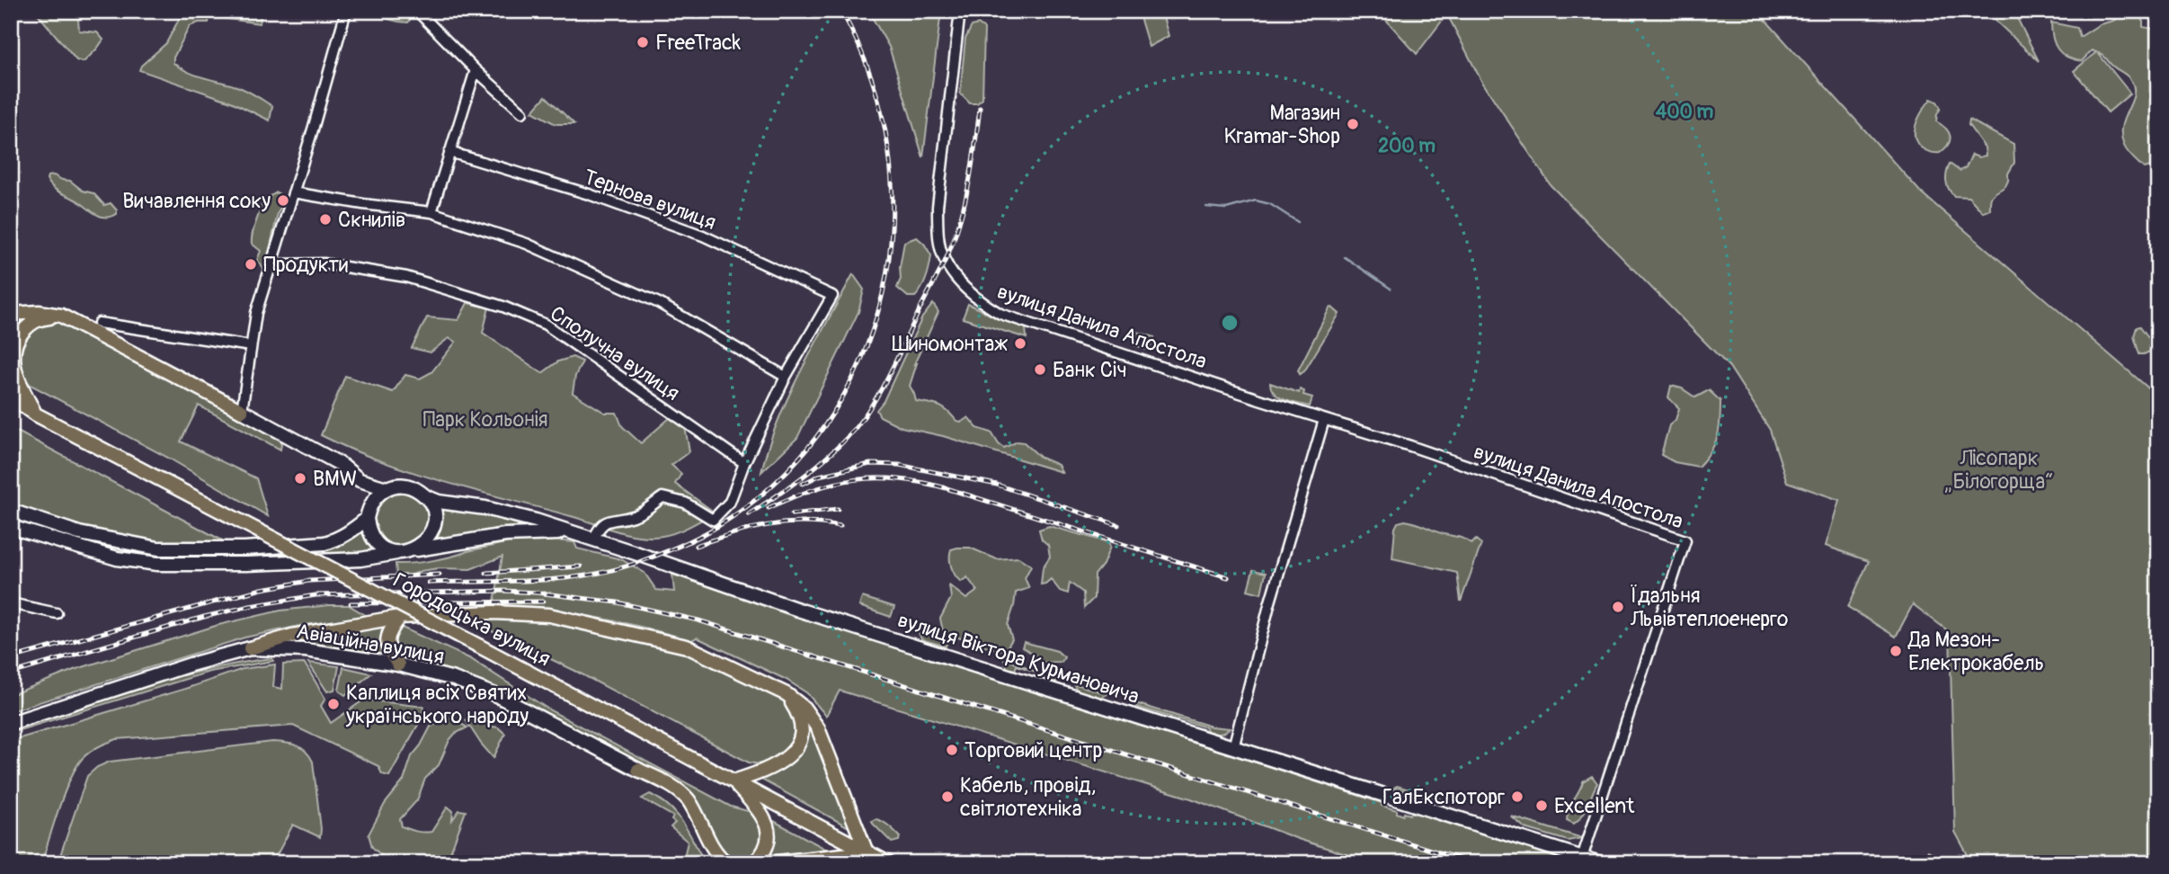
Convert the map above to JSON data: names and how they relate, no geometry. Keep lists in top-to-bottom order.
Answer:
{
  "streets": {
    "main road": ["Городоцька вулиця"],
    "street": [
      "Тернова вулиця",
      "вулиця Данила Апостола",
      "Сполучна вулиця",
      "Авіаційна вулиця",
      "вулиця Віктора Курмановича"
    ]
  },
  "crossings": [
    ["вулиця Данила Апостола", "вулиця Віктора Курмановича"]
  ],
  "parks": ["Парк Кольонія", "Лісопарк „Білогорща“"],
  "places": [
    "FreeTrack",
    "Магазин Kramar-Shop",
    "Вичавлення соку",
    "Скнилів",
    "Продукти",
    "Шиномонтаж",
    "Банк Січ",
    "BMW",
    "Їдальня Львівтеплоенерго",
    "Да Мезон- Електрокабель",
    "Каплиця всіх Святих українського народу",
    "Торговий центр",
    "Кабель, провід, світлотехніка",
    "ГалЕкспоторг",
    "Excellent"
  ],
  "rings": ["400 m", "200 m"]
}
